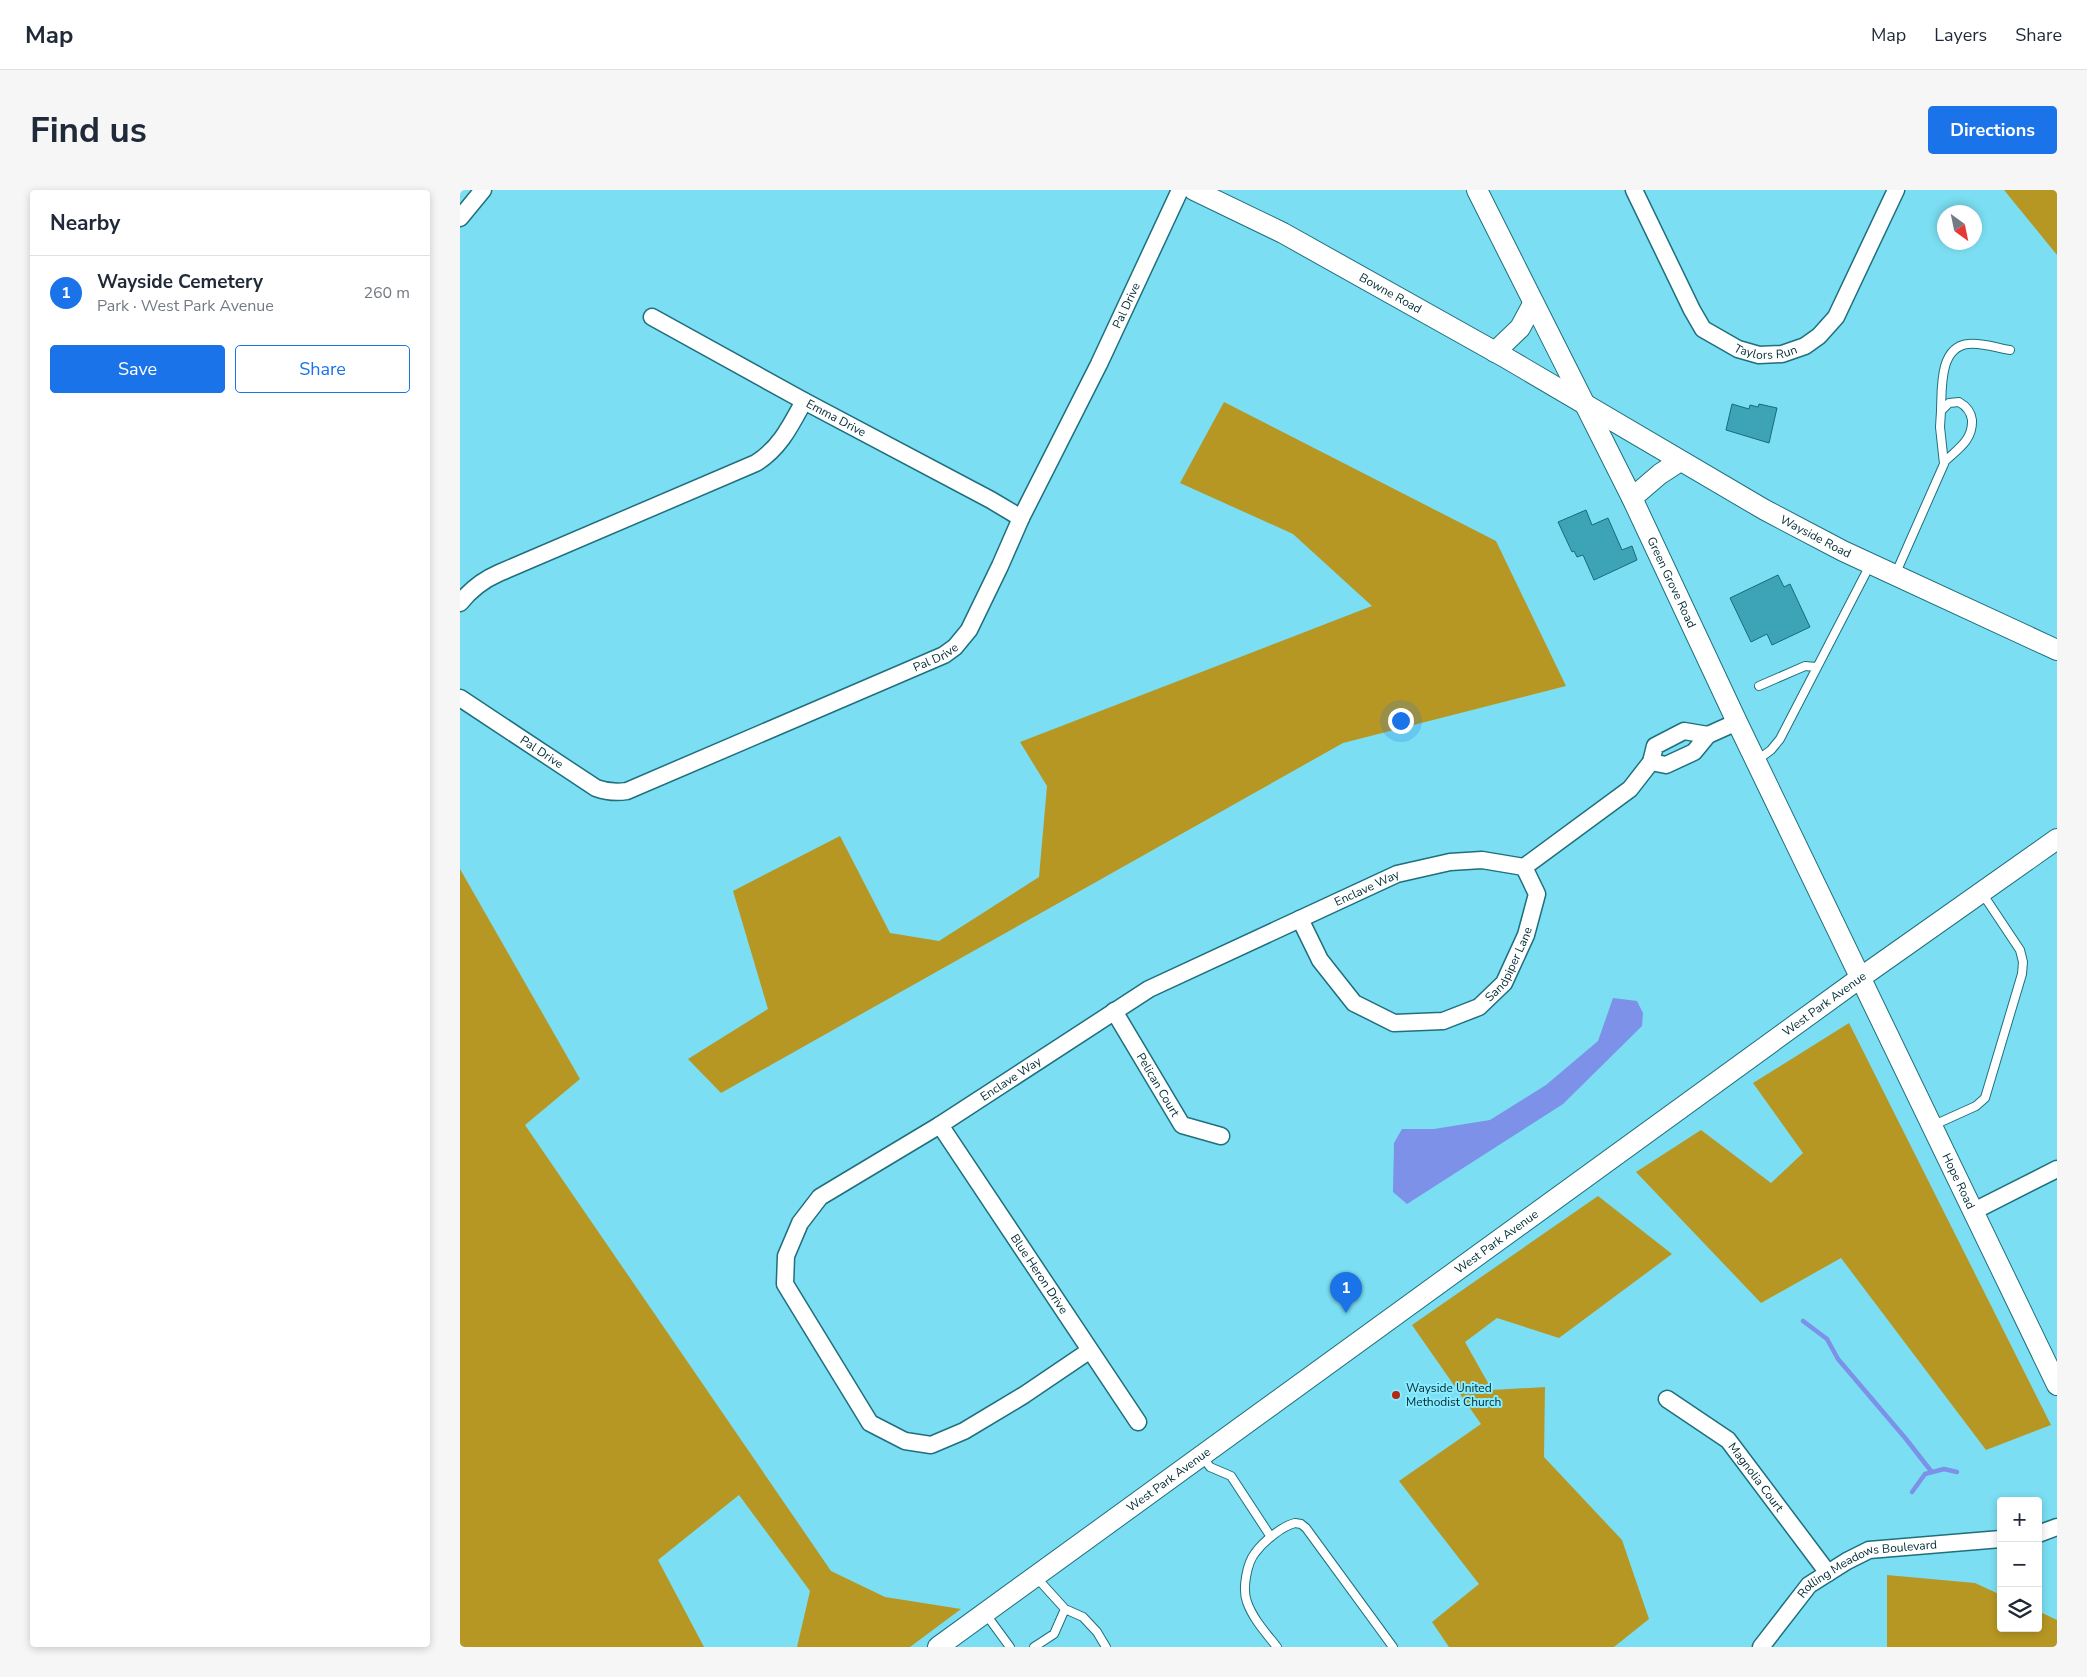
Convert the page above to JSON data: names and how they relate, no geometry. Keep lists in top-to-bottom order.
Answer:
{
  "streets": {
    "street": [
      "Bowne Road",
      "Pal Drive",
      "Taylors Run",
      "Emma Drive",
      "Wayside Road",
      "Green Grove Road",
      "Enclave Way",
      "Sandpiper Lane",
      "West Park Avenue",
      "Pelican Court",
      "Hope Road",
      "Blue Heron Drive",
      "Magnolia Court",
      "Rolling Meadows Boulevard"
    ]
  },
  "crossings": [
    ["Bowne Road", "Wayside Road"],
    ["Bowne Road", "Green Grove Road"],
    ["Pal Drive", "Emma Drive"],
    ["Wayside Road", "Green Grove Road"],
    ["Green Grove Road", "West Park Avenue"],
    ["Green Grove Road", "Hope Road"],
    ["Enclave Way", "Sandpiper Lane"],
    ["Enclave Way", "Pelican Court"],
    ["Enclave Way", "Blue Heron Drive"],
    ["West Park Avenue", "Hope Road"],
    ["Magnolia Court", "Rolling Meadows Boulevard"]
  ],
  "places": ["Wayside United Methodist Church"],
  "north": "bottom right",
  "page": {
    "header": "Map",
    "nav": ["Map", "Layers", "Share"],
    "buttons": [
      "Directions",
      ["Save", "Share"]
    ],
    "title": "Find us",
    "heading": "Nearby",
    "list": [
      {
        "mark": "1",
        "name": "Wayside Cemetery",
        "note": "Park · West Park Avenue",
        "value": "260 m"
      }
    ],
    "pins": "1",
    "map_buttons": ["+", "−"]
  }
}
